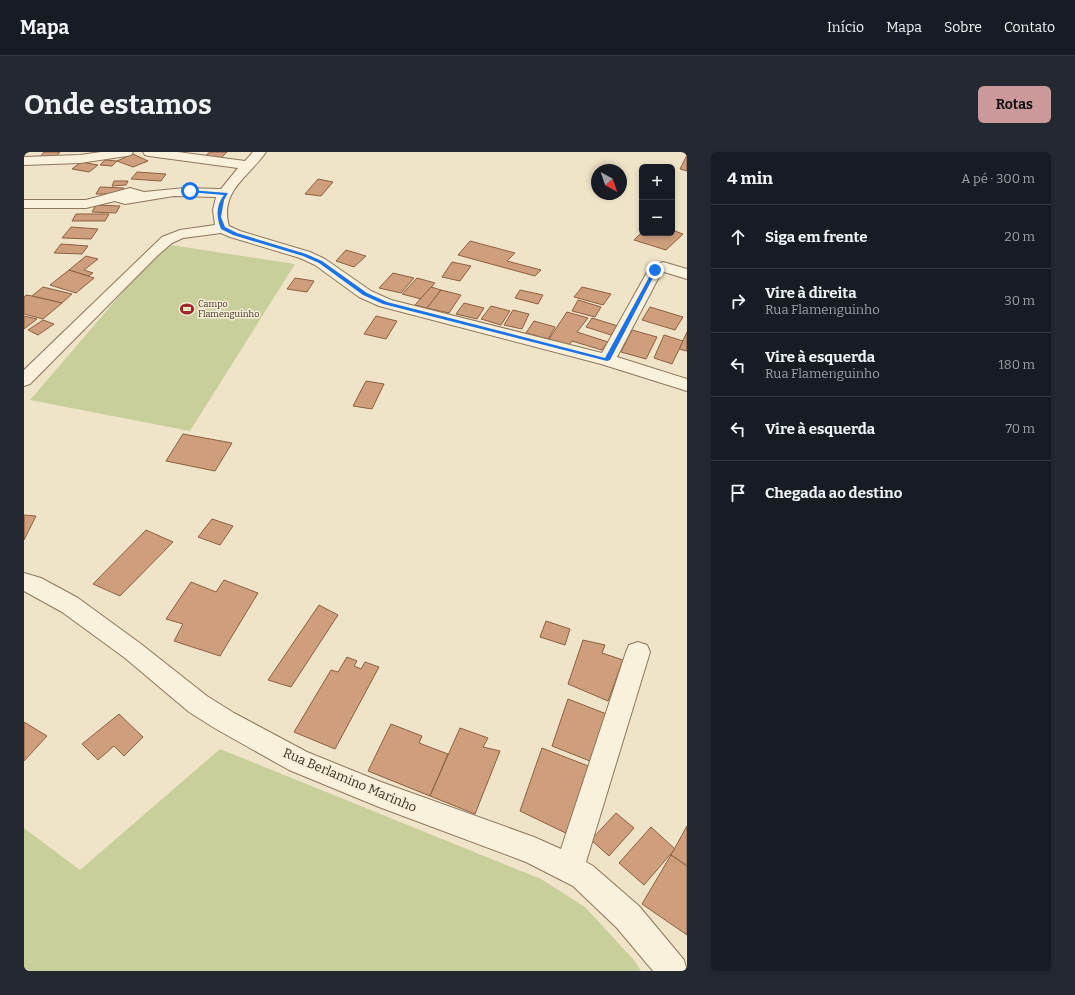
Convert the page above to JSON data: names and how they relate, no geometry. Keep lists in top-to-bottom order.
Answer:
{
  "streets": {
    "street": ["Rua Berlamino Marinho"]
  },
  "places": {
    "sports": ["Campo Flamenguinho"]
  },
  "north": "bottom right",
  "page": {
    "header": "Mapa",
    "nav": [
      "Início",
      "Mapa",
      "Sobre",
      "Contato"
    ],
    "buttons": "Rotas",
    "title": "Onde estamos",
    "heading": ["4 min", "A pé · 300 m"],
    "map_buttons": ["+", "−"],
    "list": [
      ["Siga em frente", "20 m"],
      ["Vire à direita", "Rua Flamenguinho", "30 m"],
      ["Vire à esquerda", "Rua Flamenguinho", "180 m"],
      ["Vire à esquerda", "70 m"],
      "Chegada ao destino"
    ]
  }
}
